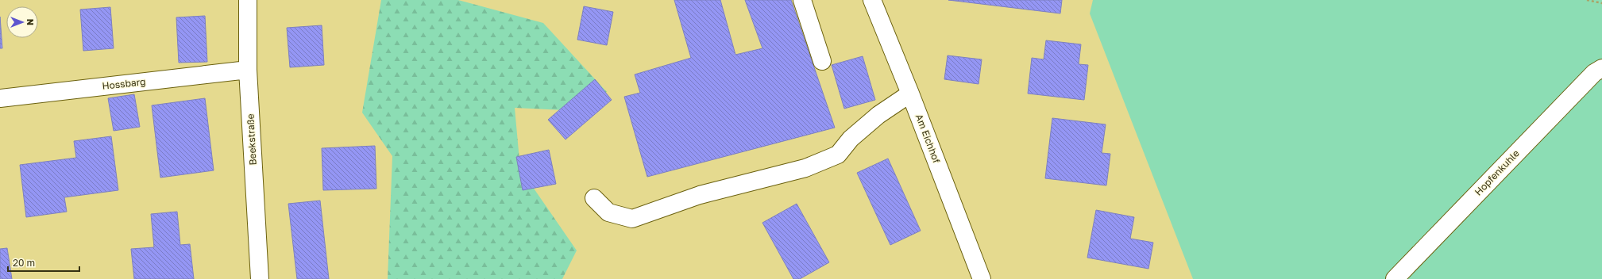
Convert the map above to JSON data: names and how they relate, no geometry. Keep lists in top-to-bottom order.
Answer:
{
  "streets": {
    "street": [
      "Hossbarg",
      "Am Eichhof",
      "Beekstraße",
      "Hopfenkuhle"
    ]
  },
  "crossings": [
    ["Hossbarg", "Beekstraße"]
  ],
  "scale_bar": "20 m",
  "north": "right"
}
